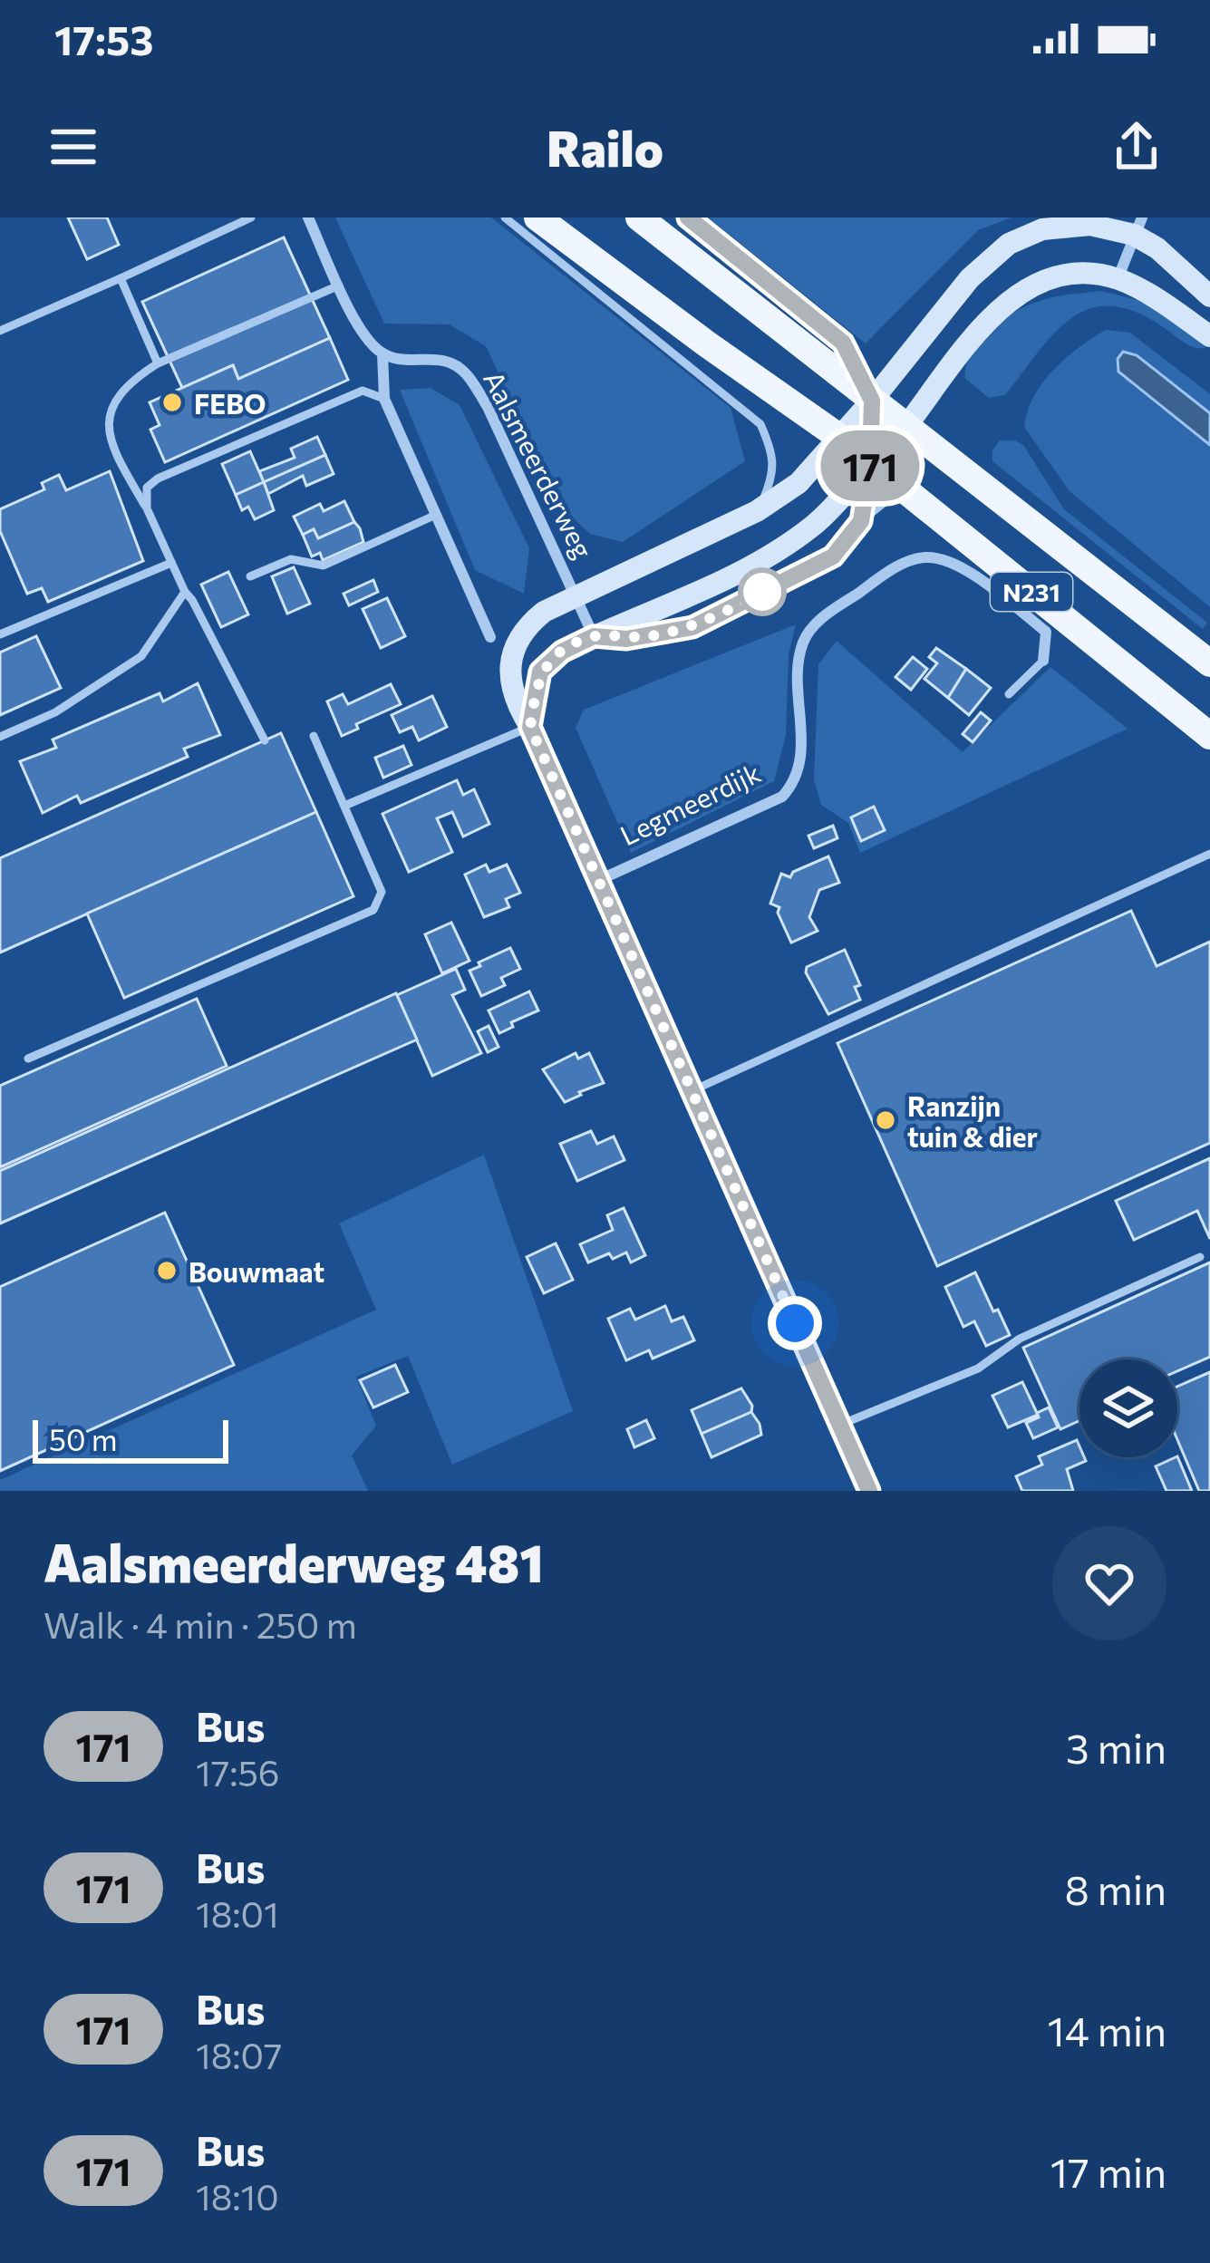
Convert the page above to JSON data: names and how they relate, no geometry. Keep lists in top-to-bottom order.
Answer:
{
  "streets": {
    "main road": ["N231"],
    "street": ["Aalsmeerderweg", "Legmeerdijk"]
  },
  "crossings": [
    ["Aalsmeerderweg", "N231"],
    ["Aalsmeerderweg", "Legmeerdijk"]
  ],
  "places": ["FEBO", "Ranzijn tuin & dier", "Bouwmaat"],
  "lines": ["bus line 171"],
  "scale_bar": "50 m",
  "page": {
    "status": "17:53",
    "header": "Railo",
    "on_map": "171",
    "scale": "50 m",
    "heading": ["Aalsmeerderweg 481", "Walk · 4 min · 250 m"],
    "list": [
      {
        "mark": "171",
        "name": "Bus",
        "note": "17:56",
        "value": "3 min"
      },
      {
        "mark": "171",
        "name": "Bus",
        "note": "18:01",
        "value": "8 min"
      },
      {
        "mark": "171",
        "name": "Bus",
        "note": "18:07",
        "value": "14 min"
      },
      {
        "mark": "171",
        "name": "Bus",
        "note": "18:10",
        "value": "17 min"
      }
    ]
  }
}
